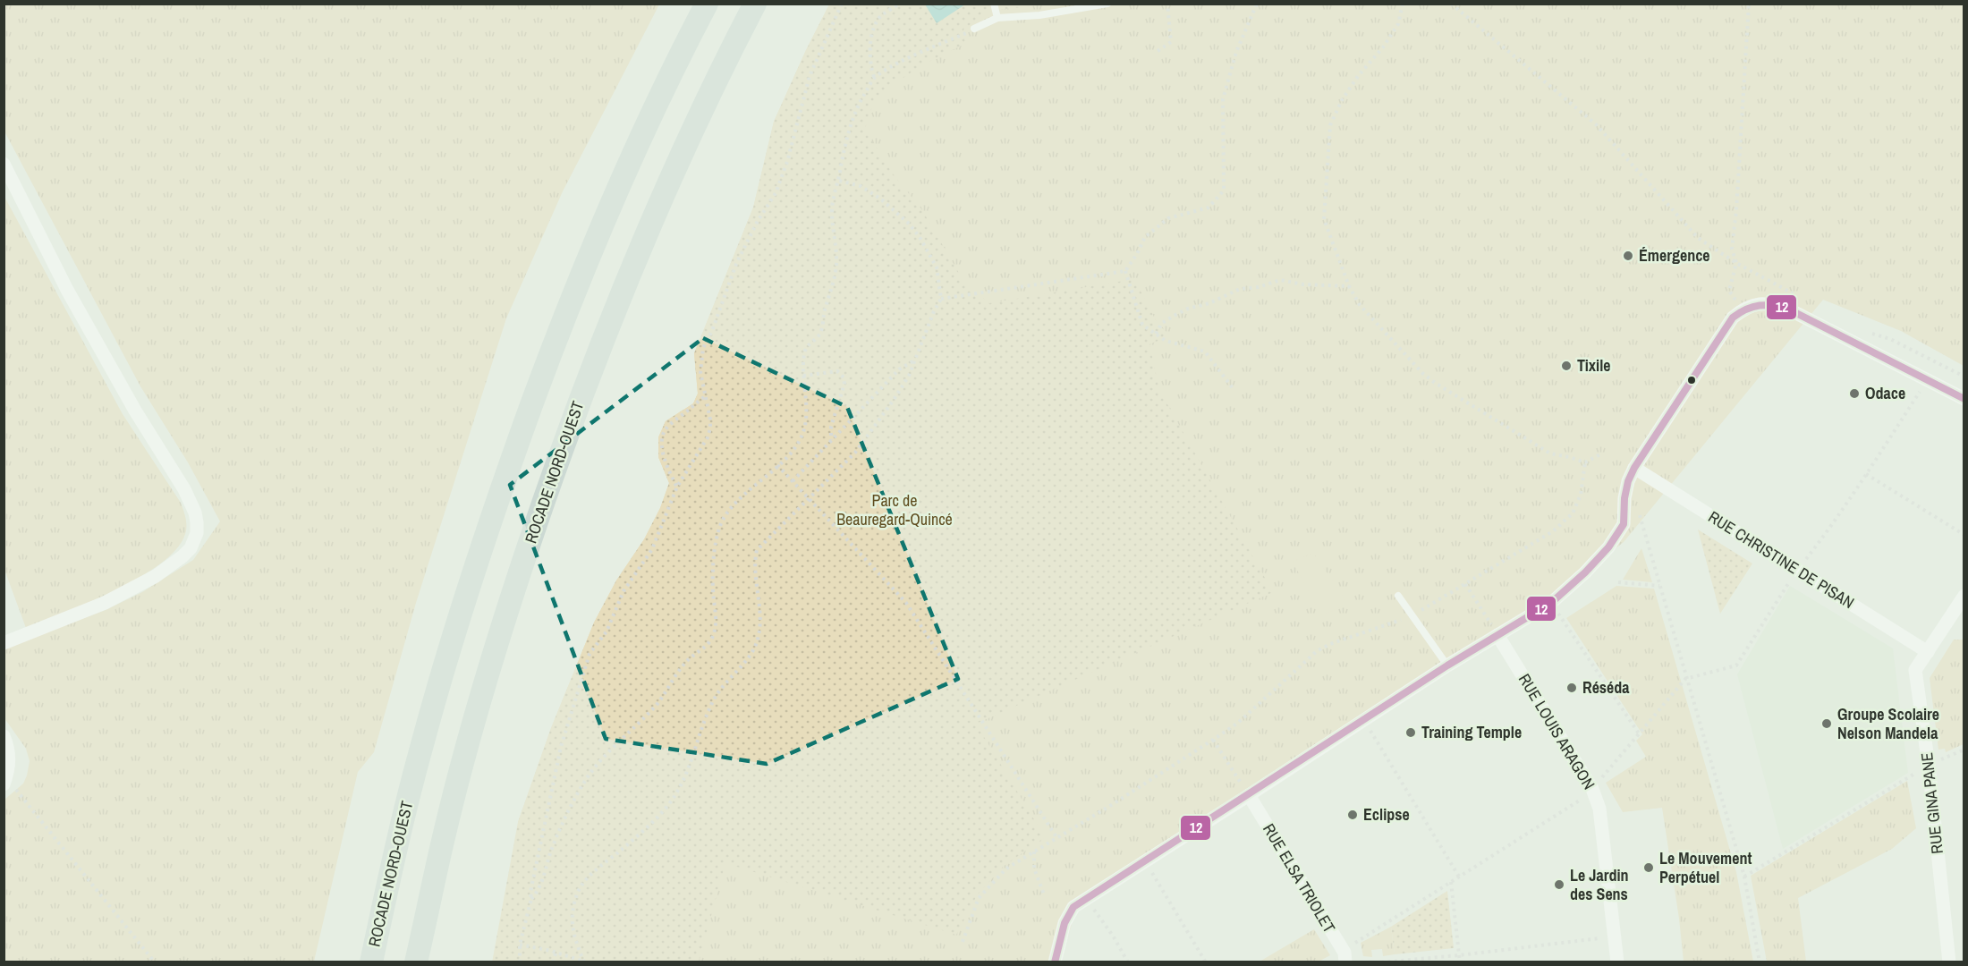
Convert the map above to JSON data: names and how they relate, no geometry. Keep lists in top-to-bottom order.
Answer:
{
  "streets": {
    "highway": ["ROCADE NORD-OUEST"],
    "street": [
      "RUE CHRISTINE DE PISAN",
      "RUE LOUIS ARAGON",
      "RUE GINA PANE",
      "RUE ELSA TRIOLET"
    ]
  },
  "crossings": [
    ["RUE CHRISTINE DE PISAN", "RUE GINA PANE"]
  ],
  "parks": ["Parc de Beauregard-Quincé"],
  "places": [
    "Émergence",
    "Tixile",
    "Odace",
    "Réséda",
    "Groupe Scolaire Nelson Mandela",
    "Training Temple",
    "Eclipse",
    "Le Mouvement Perpétuel",
    "Le Jardin des Sens"
  ],
  "lines": ["transit line 12"]
}
